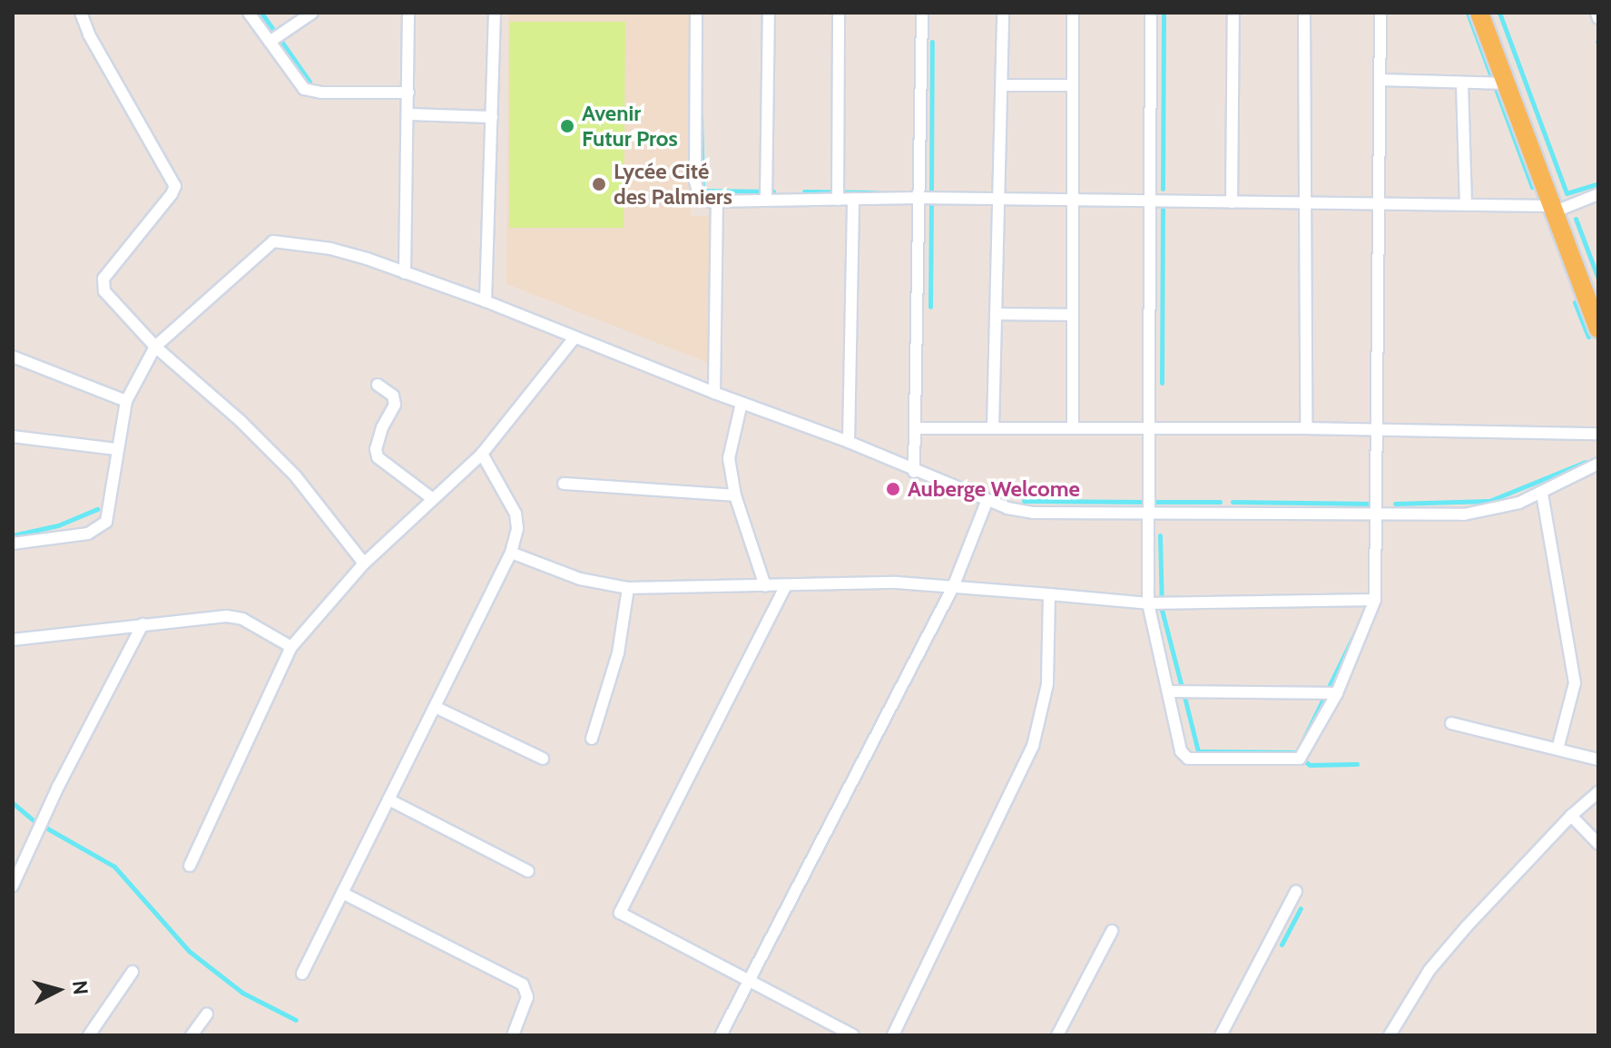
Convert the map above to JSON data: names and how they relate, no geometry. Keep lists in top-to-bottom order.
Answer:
{
  "places": ["Avenir Futur Pros", "Lycée Cité des Palmiers", "Auberge Welcome"],
  "north": "right"
}
